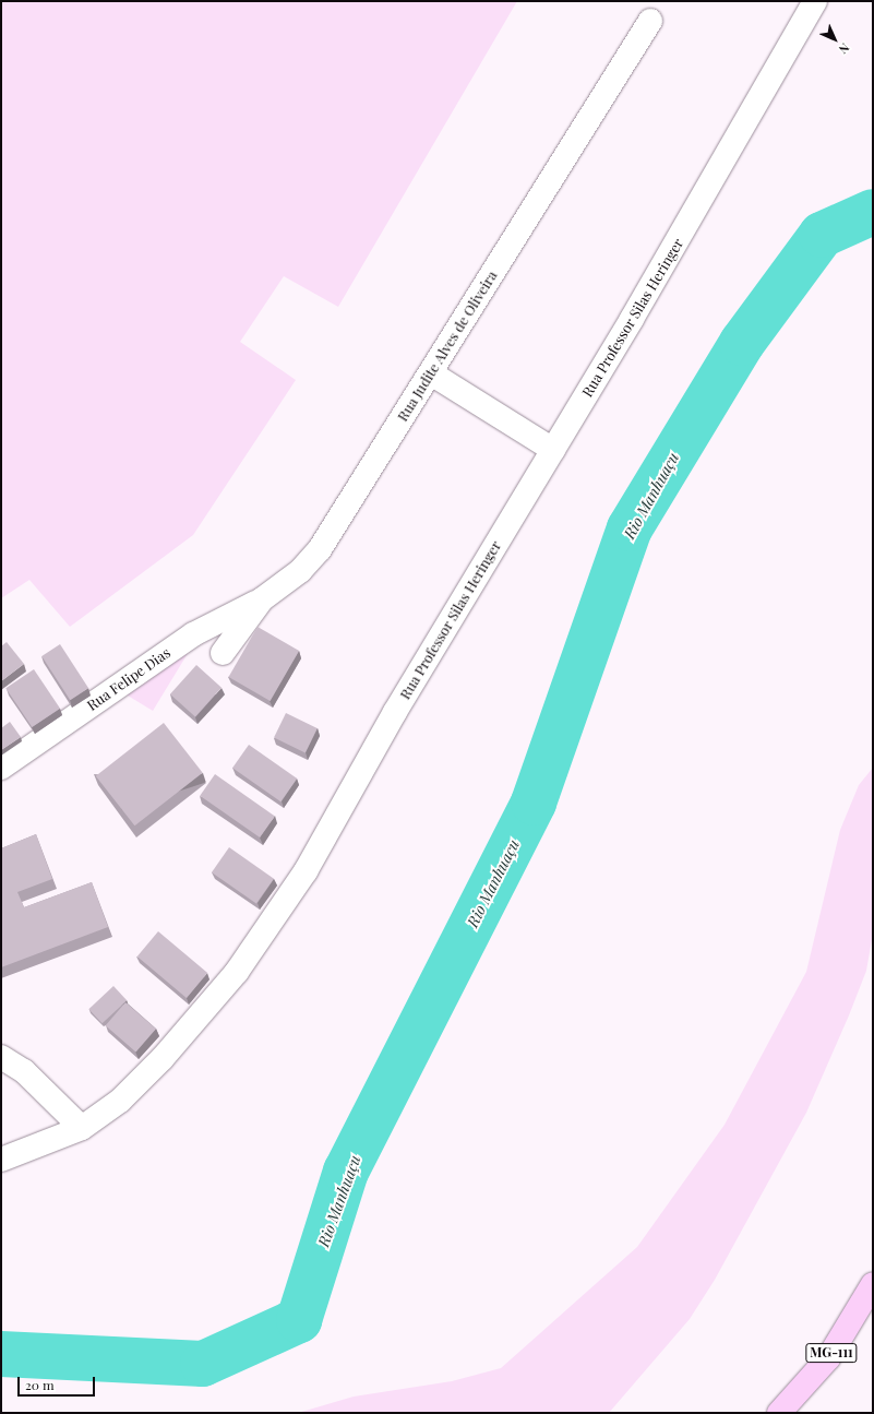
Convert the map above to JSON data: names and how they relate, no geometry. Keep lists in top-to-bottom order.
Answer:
{
  "streets": {
    "main road": ["MG-111"],
    "street": ["Rua Professor Silas Heringer", "Rua Judite Alves de Oliveira", "Rua Felipe Dias"]
  },
  "crossings": [
    ["Rua Judite Alves de Oliveira", "Rua Felipe Dias"]
  ],
  "water": ["Rio Manhuaçu"],
  "scale_bar": "20 m",
  "north": "bottom right"
}
